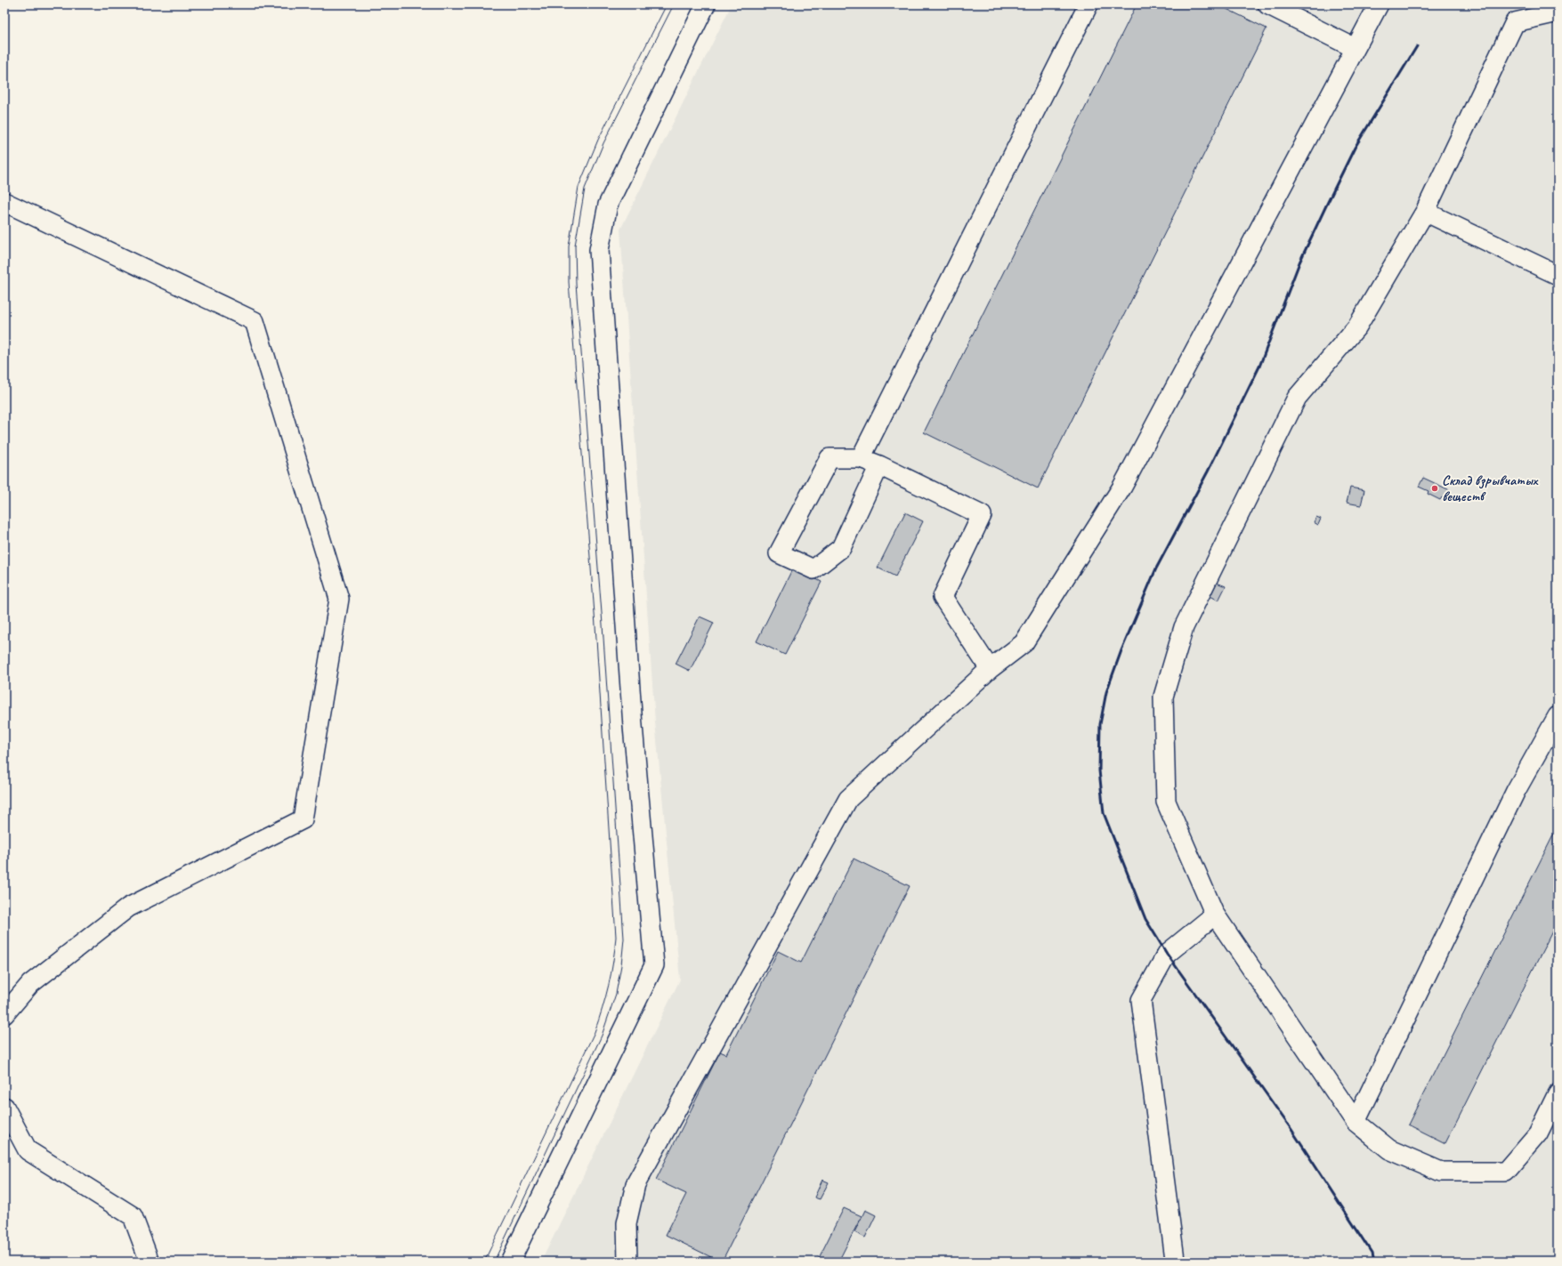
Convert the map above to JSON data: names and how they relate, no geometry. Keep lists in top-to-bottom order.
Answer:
{
  "places": ["Склад взрывчатых веществ"]
}
